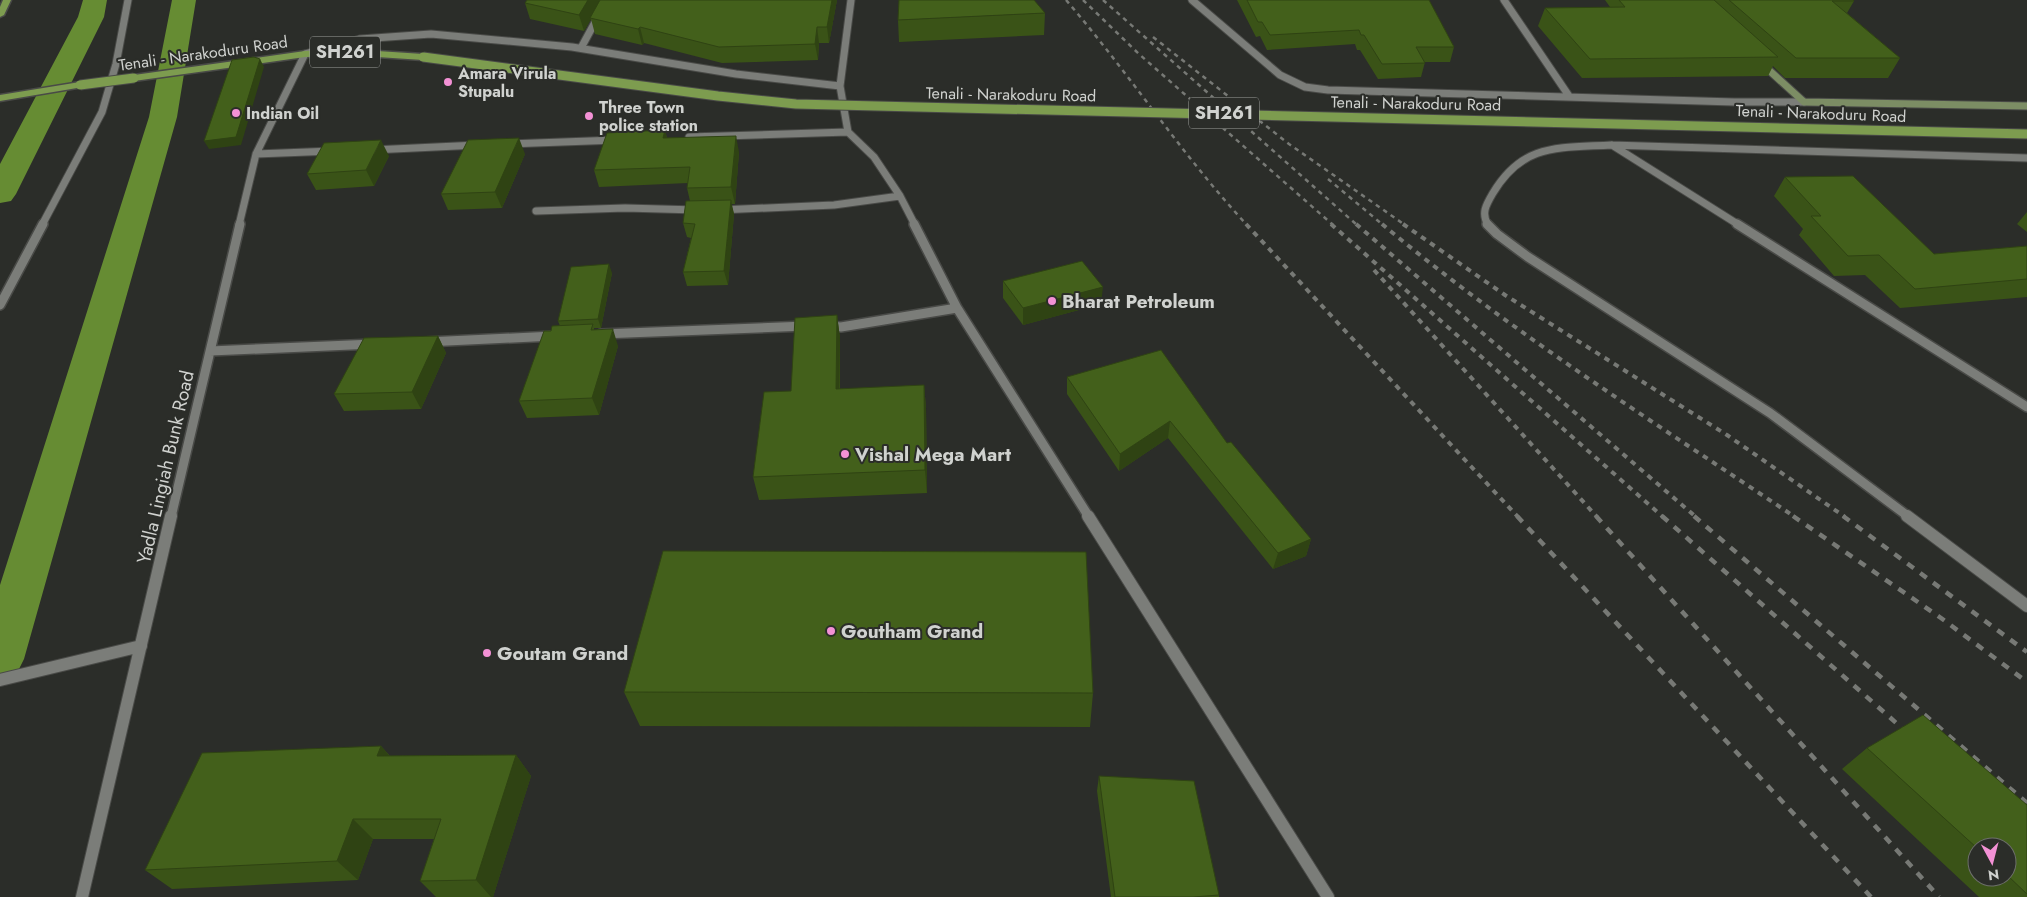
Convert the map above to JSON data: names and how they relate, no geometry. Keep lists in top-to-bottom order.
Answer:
{
  "streets": {
    "main road": ["SH261", "Tenali - Narakoduru Road"],
    "street": ["Yadla Lingiah Bunk Road"]
  },
  "crossings": [
    ["Tenali - Narakoduru Road", "Yadla Lingiah Bunk Road"]
  ],
  "places": [
    "Amara Virula Stupalu",
    "Indian Oil",
    "Three Town police station",
    "Bharat Petroleum",
    "Vishal Mega Mart",
    "Goutham Grand",
    "Goutam Grand"
  ],
  "north": "bottom"
}
